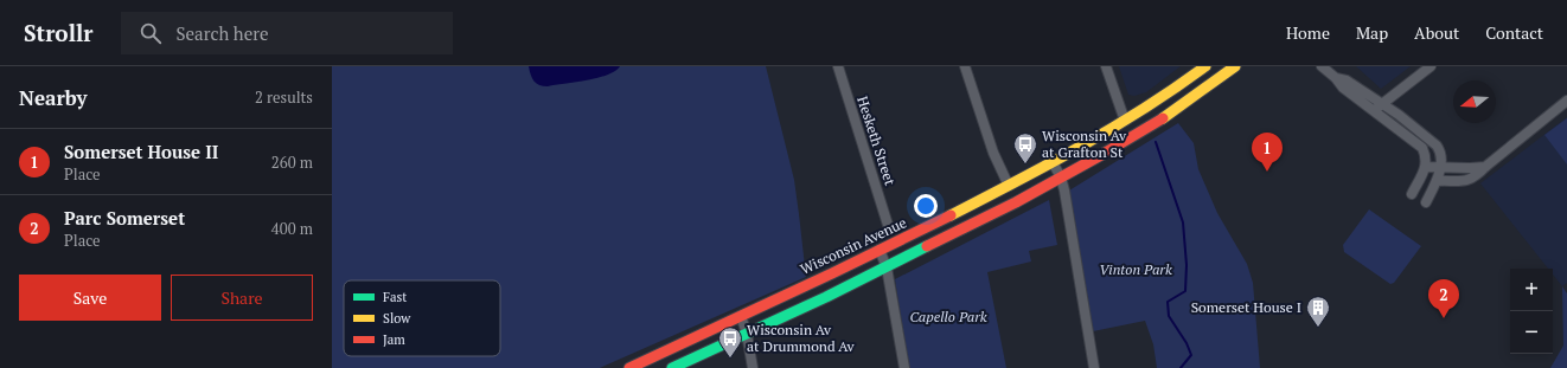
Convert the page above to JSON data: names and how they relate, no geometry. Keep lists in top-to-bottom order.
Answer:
{
  "streets": {
    "main road": ["Wisconsin Avenue"],
    "street": ["Hesketh Street"]
  },
  "parks": ["Vinton Park", "Capello Park"],
  "places": {
    "bus stop": ["Wisconsin Av at Grafton St", "Wisconsin Av at Drummond Av"],
    "building": ["Somerset House I"]
  },
  "legend": ["Fast", "Slow", "Jam"],
  "north": "left",
  "page": {
    "header": "Strollr",
    "search": "Search here",
    "nav": [
      "Home",
      "Map",
      "About",
      "Contact"
    ],
    "heading": ["Nearby", "2 results"],
    "list": [
      {
        "mark": "1",
        "name": "Somerset House II",
        "note": "Place",
        "value": "260 m"
      },
      {
        "mark": "2",
        "name": "Parc Somerset",
        "note": "Place",
        "value": "400 m"
      }
    ],
    "pins": ["1", "2"],
    "buttons": ["Save", "Share"],
    "map_buttons": ["+", "−"]
  }
}
